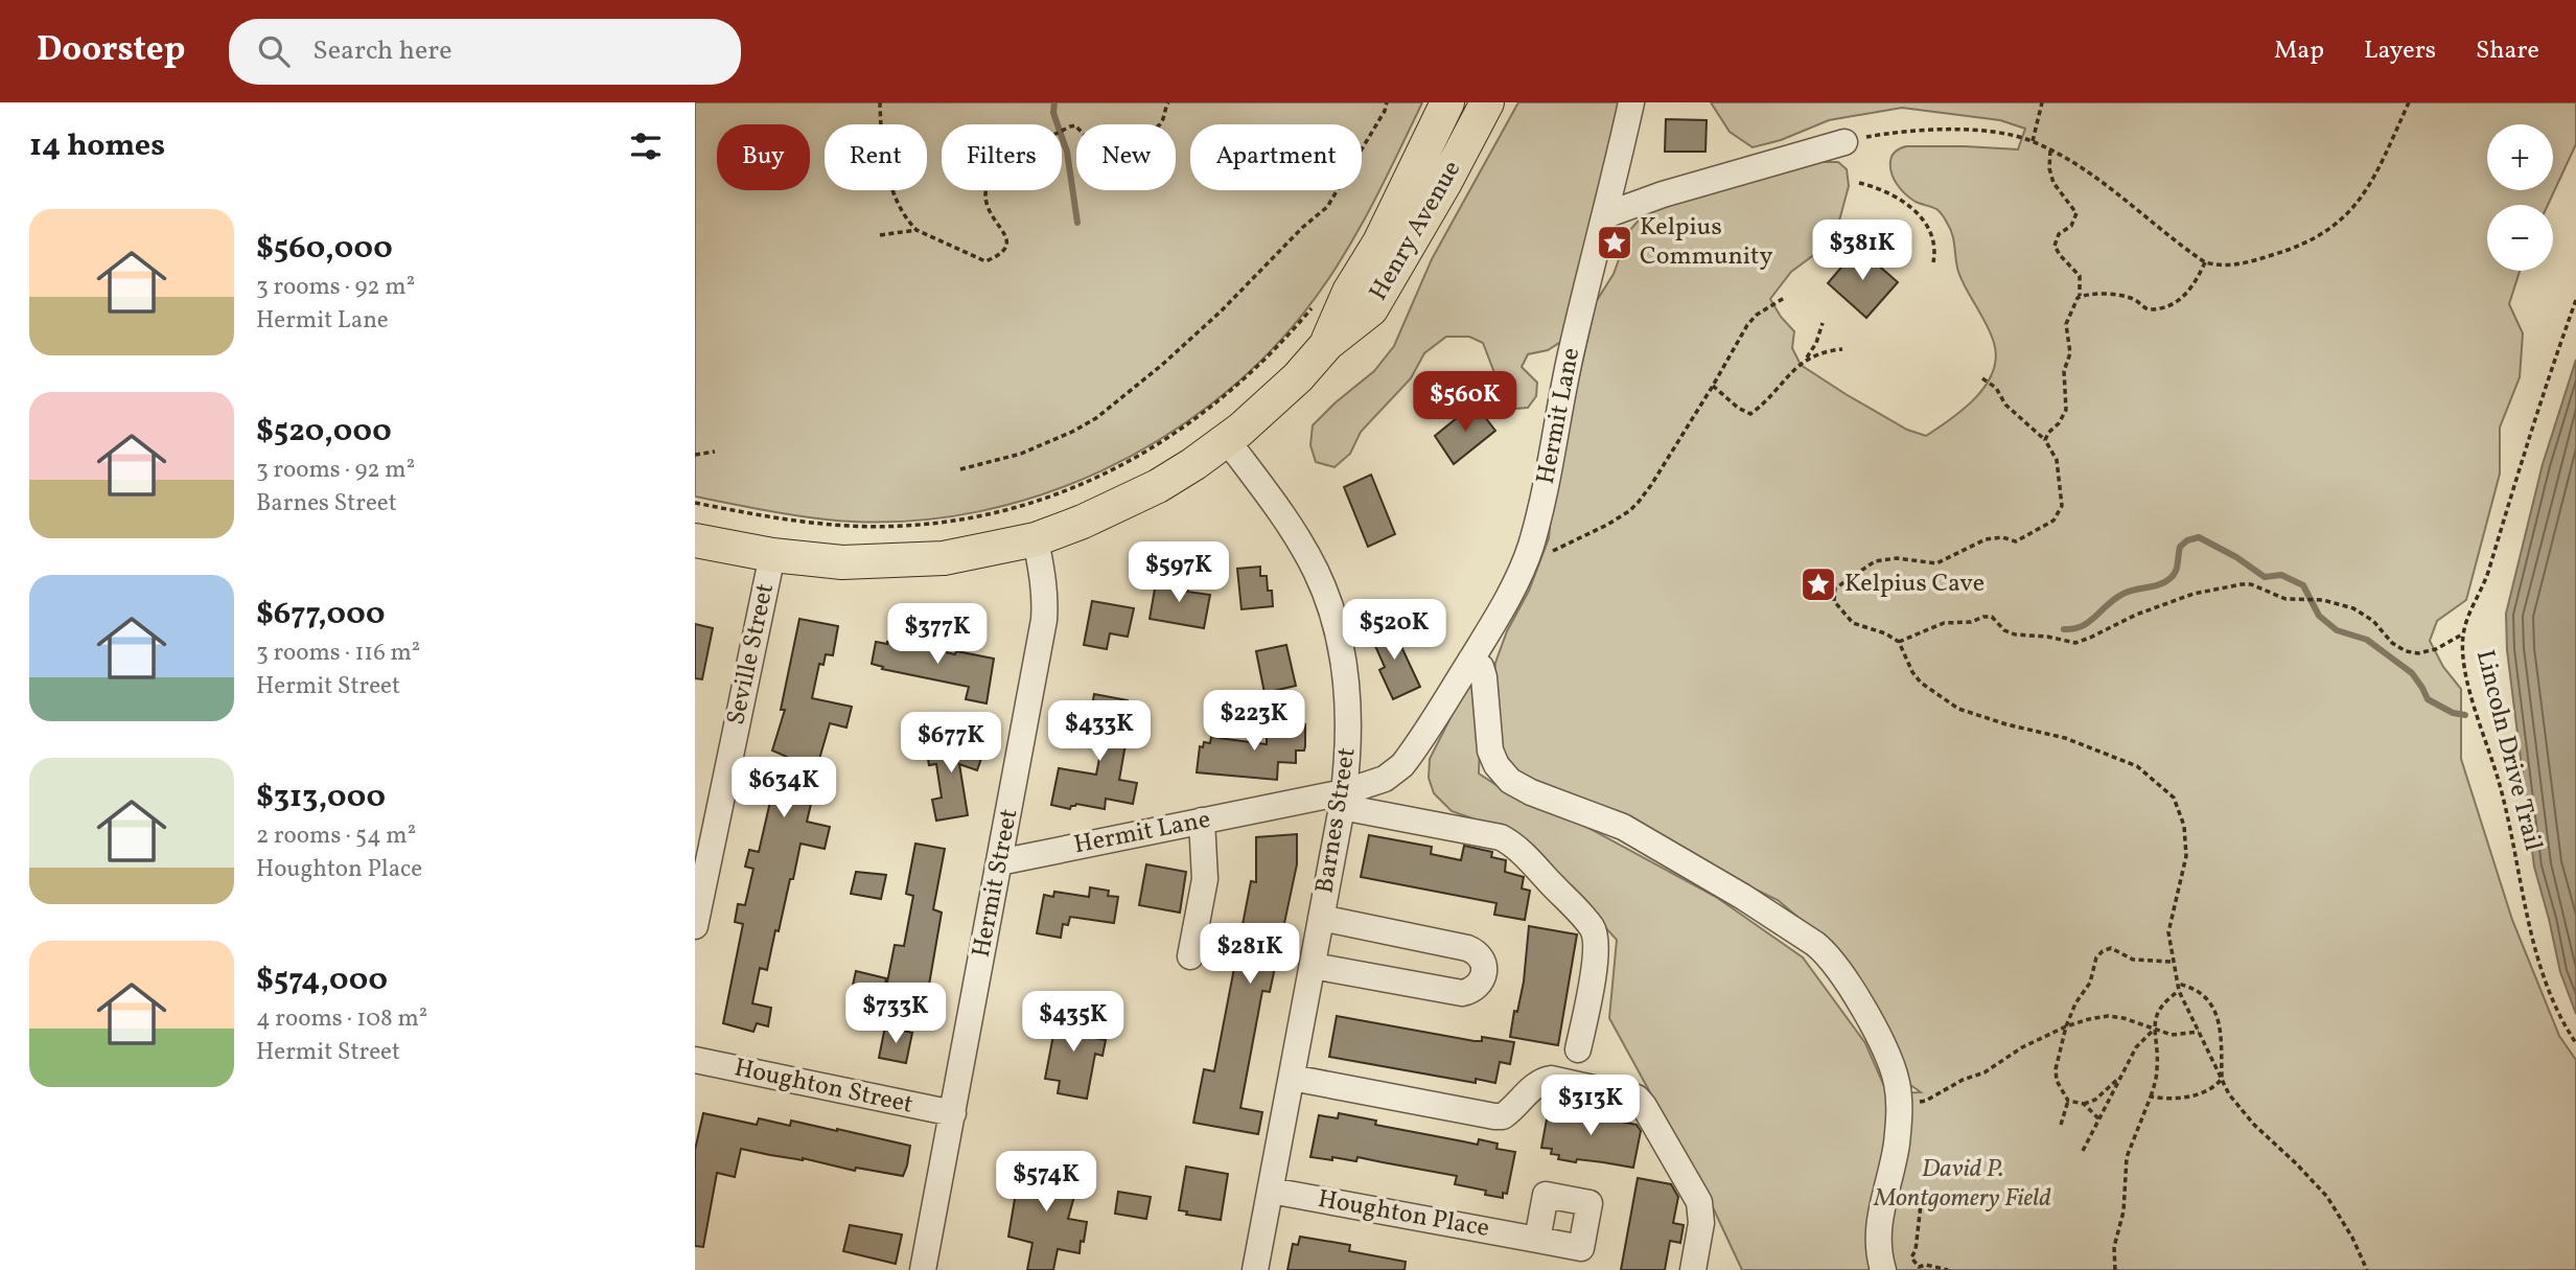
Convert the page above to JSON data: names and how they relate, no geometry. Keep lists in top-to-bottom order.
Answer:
{
  "streets": {
    "main road": ["Henry Avenue"],
    "street": [
      "Hermit Lane",
      "Seville Street",
      "Barnes Street",
      "Hermit Street",
      "Houghton Street",
      "Houghton Place"
    ],
    "path": ["Lincoln Drive Trail"]
  },
  "crossings": [
    ["Henry Avenue", "Seville Street"],
    ["Henry Avenue", "Barnes Street"],
    ["Henry Avenue", "Hermit Street"],
    ["Hermit Lane", "Barnes Street"],
    ["Hermit Lane", "Hermit Street"],
    ["Barnes Street", "Houghton Place"],
    ["Hermit Street", "Houghton Street"]
  ],
  "parks": ["David P. Montgomery Field"],
  "places": {
    "place": ["Kelpius Community", "Kelpius Cave"]
  },
  "page": {
    "header": "Doorstep",
    "search": "Search here",
    "nav": ["Map", "Layers", "Share"],
    "heading": "14 homes",
    "map_buttons": ["+", "−"],
    "chip": [
      "Buy",
      "Rent",
      "Filters",
      "New",
      "Apartment"
    ],
    "list": [
      {
        "name": "$560,000",
        "note": "3 rooms · 92 m² · Hermit Lane"
      },
      {
        "name": "$520,000",
        "note": "3 rooms · 92 m² · Barnes Street"
      },
      {
        "name": "$677,000",
        "note": "3 rooms · 116 m² · Hermit Street"
      },
      {
        "name": "$313,000",
        "note": "2 rooms · 54 m² · Houghton Place"
      },
      {
        "name": "$574,000",
        "note": "4 rooms · 108 m² · Hermit Street"
      }
    ],
    "price": [
      "$381K",
      "$560K",
      "$597K",
      "$520K",
      "$377K",
      "$223K",
      "$433K",
      "$677K",
      "$634K",
      "$281K",
      "$733K",
      "$435K",
      "$313K",
      "$574K"
    ]
  }
}
